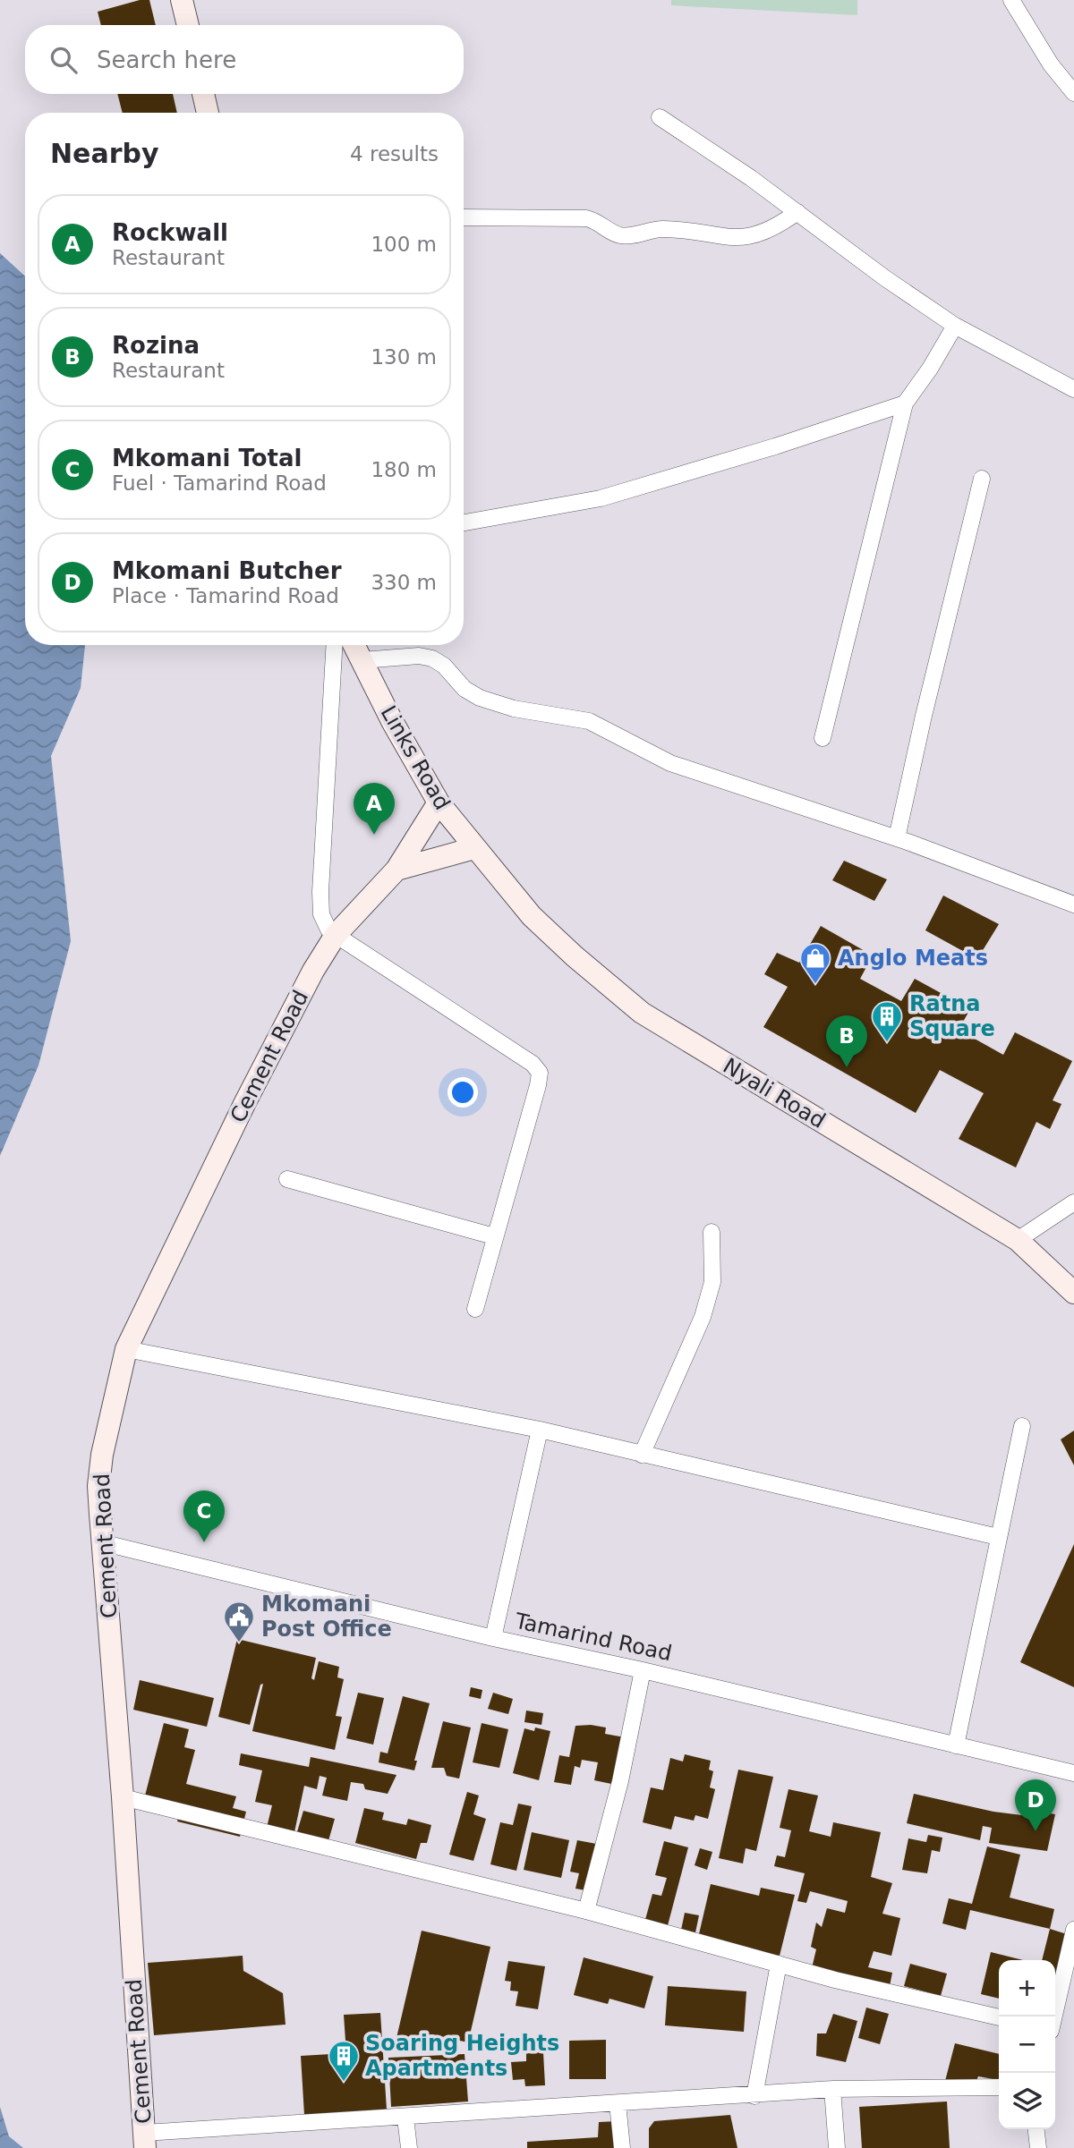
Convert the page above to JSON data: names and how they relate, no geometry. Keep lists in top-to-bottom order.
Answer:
{
  "streets": {
    "main road": ["Links Road", "Cement Road", "Nyali Road"],
    "street": ["Tamarind Road"]
  },
  "crossings": [
    ["Links Road", "Cement Road"],
    ["Links Road", "Nyali Road"],
    ["Cement Road", "Tamarind Road"]
  ],
  "places": {
    "shop": ["Anglo Meats"],
    "building": ["Ratna Square", "Soaring Heights Apartments"],
    "public building": ["Mkomani Post Office"]
  },
  "page": {
    "search": "Search here",
    "heading": ["Nearby", "4 results"],
    "list": [
      {
        "mark": "A",
        "name": "Rockwall",
        "note": "Restaurant",
        "value": "100 m"
      },
      {
        "mark": "B",
        "name": "Rozina",
        "note": "Restaurant",
        "value": "130 m"
      },
      {
        "mark": "C",
        "name": "Mkomani Total",
        "note": "Fuel · Tamarind Road",
        "value": "180 m"
      },
      {
        "mark": "D",
        "name": "Mkomani Butcher",
        "note": "Place · Tamarind Road",
        "value": "330 m"
      }
    ],
    "pins": [
      "A",
      "B",
      "C",
      "D"
    ],
    "map_buttons": ["+", "−"]
  }
}
